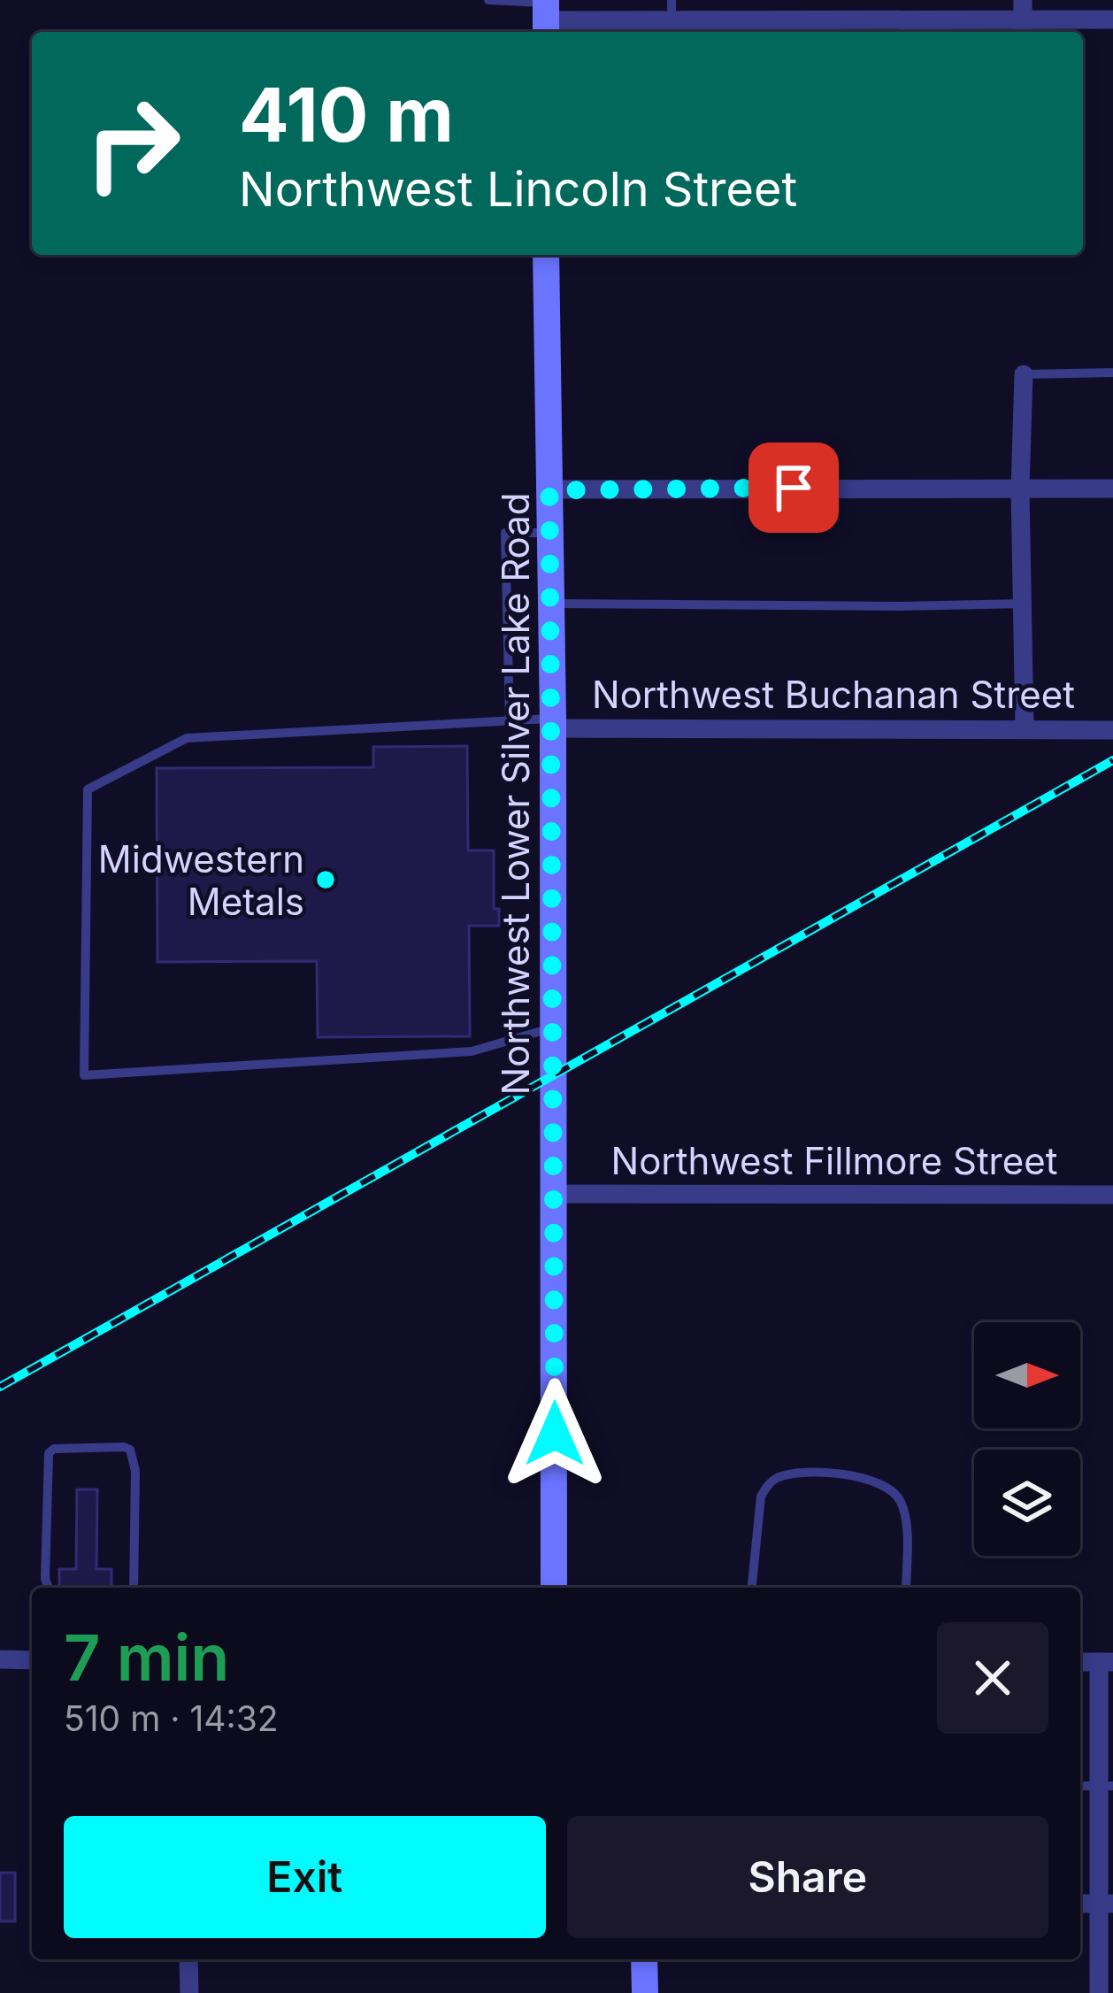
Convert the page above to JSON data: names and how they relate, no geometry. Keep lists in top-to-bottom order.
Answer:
{
  "streets": {
    "street": ["Northwest Buchanan Street", "Northwest Lower Silver Lake Road", "Northwest Fillmore Street"]
  },
  "crossings": [
    ["Northwest Buchanan Street", "Northwest Lower Silver Lake Road"],
    ["Northwest Lower Silver Lake Road", "Northwest Fillmore Street"]
  ],
  "places": ["Midwestern Metals"],
  "north": "right",
  "page": {
    "turn": ["410 m", "Northwest Lincoln Street"],
    "heading": ["7 min", "510 m · 14:32"],
    "buttons": ["Exit", "Share"]
  }
}
